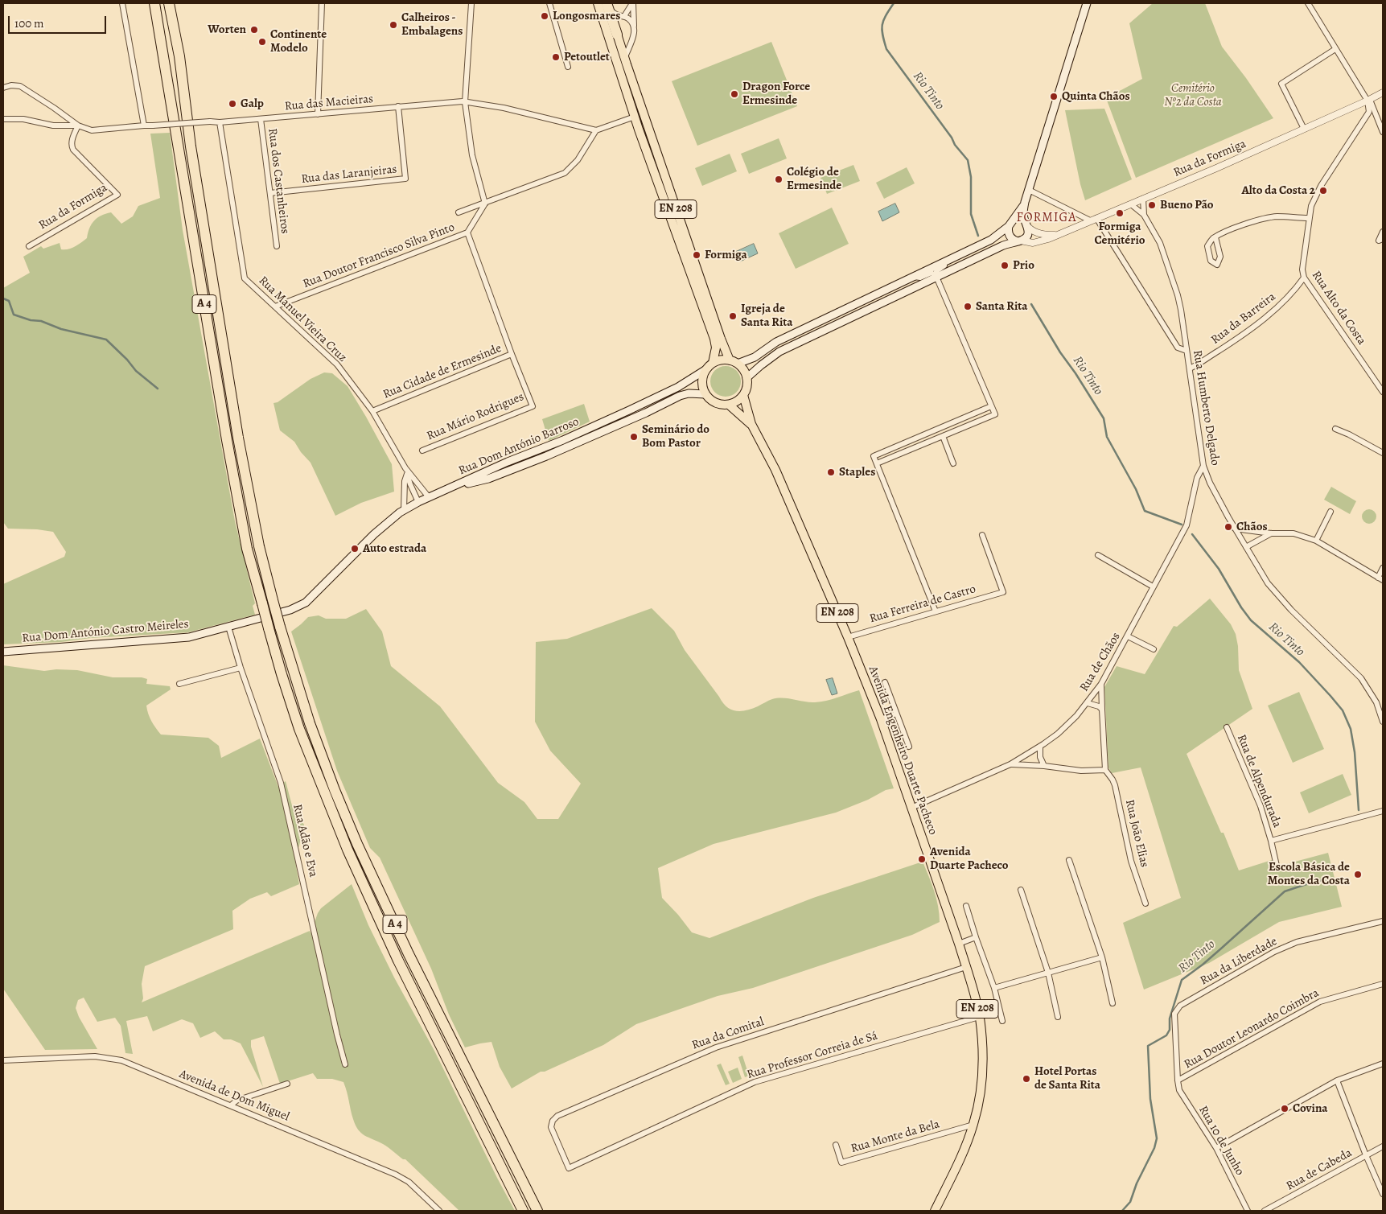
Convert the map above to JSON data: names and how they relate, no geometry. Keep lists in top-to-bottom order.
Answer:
{
  "streets": {
    "highway": ["A 4"],
    "main road": [
      "EN 208",
      "Rua Dom António Barroso",
      "Rua Dom António Castro Meireles",
      "Avenida Engenheiro Duarte Pacheco"
    ],
    "street": [
      "Rua das Macieiras",
      "Rua da Formiga",
      "Rua das Laranjeiras",
      "Rua dos Castanheiros",
      "Rua Doutor Francisco Silva Pinto",
      "Rua Alto da Costa",
      "Rua da Barreira",
      "Rua Manuel Vieira Cruz",
      "Rua Cidade de Ermesinde",
      "Rua Humberto Delgado",
      "Rua Mário Rodrigues",
      "Rua Ferreira de Castro",
      "Rua de Chãos",
      "Rua de Alpendurada",
      "Rua João Elias",
      "Rua Adão e Eva",
      "Rua da Liberdade",
      "Rua Doutor Leonardo Coimbra",
      "Rua da Comital",
      "Rua Professor Correia de Sá",
      "Avenida de Dom Miguel",
      "Rua Monte da Bela",
      "Rua 10 de Junho",
      "Rua de Cabeda"
    ]
  },
  "crossings": [
    ["Rua das Macieiras", "Rua das Laranjeiras"],
    ["Rua das Macieiras", "Rua dos Castanheiros"],
    ["Rua das Macieiras", "Rua Manuel Vieira Cruz"],
    ["Rua da Formiga", "Rua Alto da Costa"],
    ["Rua da Formiga", "Rua Humberto Delgado"],
    ["Rua das Laranjeiras", "Rua dos Castanheiros"],
    ["EN 208", "Rua Dom António Barroso"],
    ["EN 208", "Avenida Engenheiro Duarte Pacheco"],
    ["Rua Doutor Francisco Silva Pinto", "Rua Manuel Vieira Cruz"],
    ["Rua Doutor Francisco Silva Pinto", "Rua Cidade de Ermesinde"],
    ["Rua Alto da Costa", "Rua da Barreira"],
    ["Rua da Barreira", "Rua Humberto Delgado"],
    ["Rua Manuel Vieira Cruz", "Rua Cidade de Ermesinde"],
    ["Rua Manuel Vieira Cruz", "Rua Dom António Castro Meireles"],
    ["Rua Cidade de Ermesinde", "Rua Mário Rodrigues"],
    ["Rua Humberto Delgado", "Rua de Chãos"],
    ["Rua Dom António Barroso", "Rua Dom António Castro Meireles"],
    ["Rua Dom António Barroso", "Avenida Engenheiro Duarte Pacheco"],
    ["Rua Ferreira de Castro", "Avenida Engenheiro Duarte Pacheco"],
    ["Rua Dom António Castro Meireles", "Rua Adão e Eva"],
    ["Rua de Chãos", "Avenida Engenheiro Duarte Pacheco"],
    ["Avenida Engenheiro Duarte Pacheco", "Rua da Comital"],
    ["Avenida Engenheiro Duarte Pacheco", "Rua Professor Correia de Sá"],
    ["Avenida Engenheiro Duarte Pacheco", "Rua Monte da Bela"],
    ["Rua da Liberdade", "Rua Doutor Leonardo Coimbra"],
    ["Rua da Liberdade", "Rua 10 de Junho"],
    ["Rua Doutor Leonardo Coimbra", "Rua 10 de Junho"],
    ["Rua da Comital", "Rua Professor Correia de Sá"]
  ],
  "districts": ["FORMIGA"],
  "water": ["Rio Tinto"],
  "parks": ["Cemitério Nº2 da Costa"],
  "places": [
    "Longosmares",
    "Calheiros - Embalagens",
    "Worten",
    "Continente Modelo",
    "Petoutlet",
    "Dragon Force Ermesinde",
    "Quinta Chãos",
    "Galp",
    "Colégio de Ermesinde",
    "Alto da Costa 2",
    "Bueno Pão",
    "Formiga Cemitério",
    "Formiga",
    "Prio",
    "Santa Rita",
    "Igreja de Santa Rita",
    "Seminário do Bom Pastor",
    "Staples",
    "Chãos",
    "Auto estrada",
    "Avenida Duarte Pacheco",
    "Escola Básica de Montes da Costa",
    "Hotel Portas de Santa Rita",
    "Covina"
  ],
  "scale_bar": "100 m"
}
